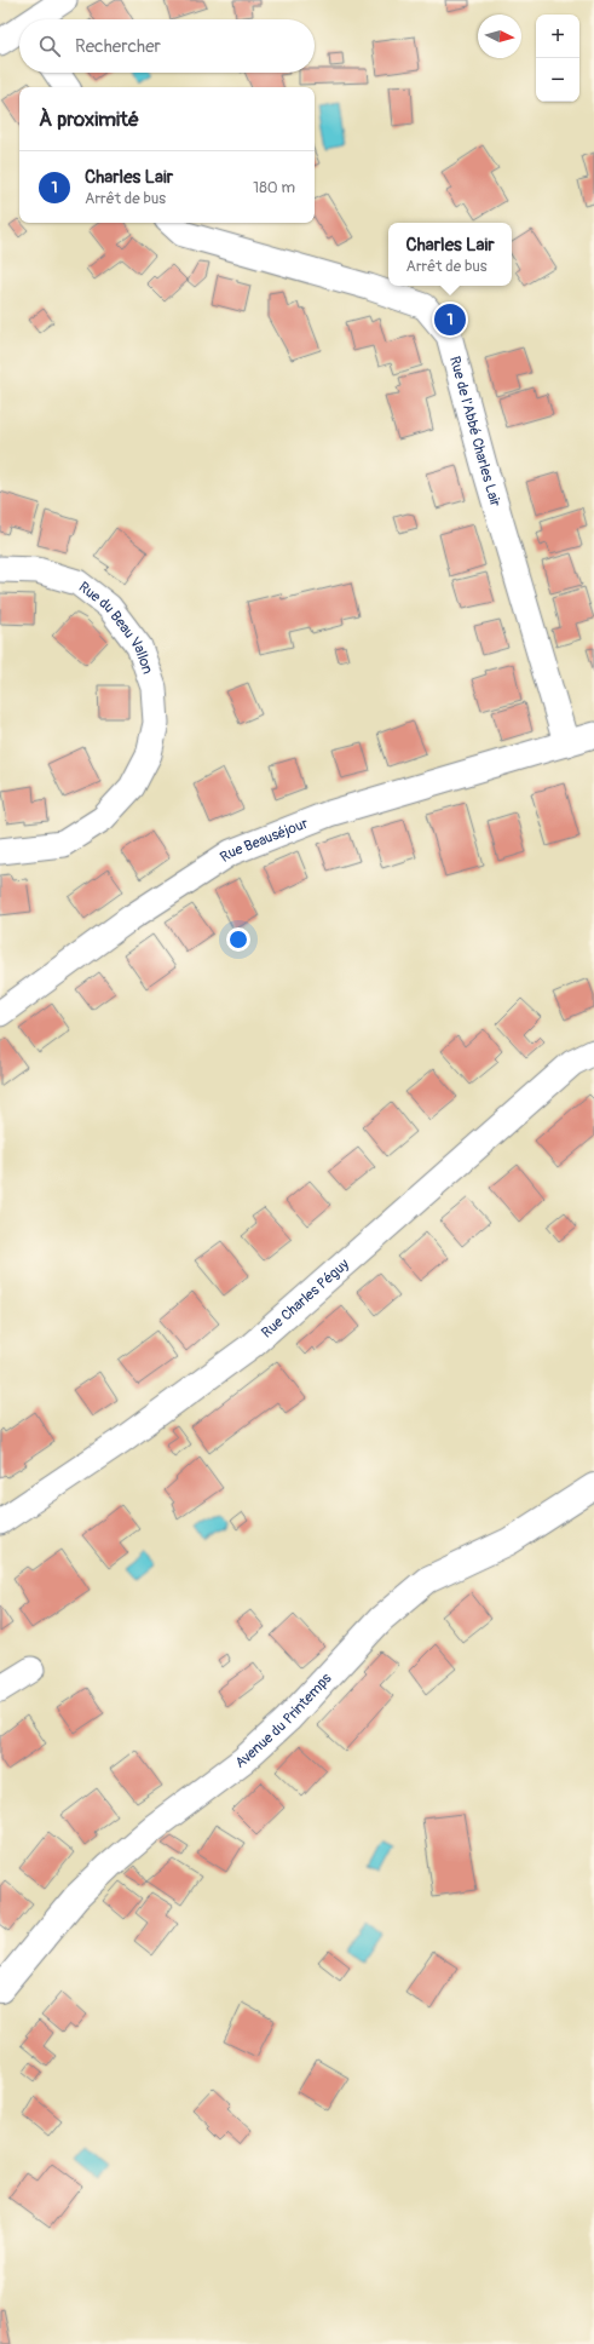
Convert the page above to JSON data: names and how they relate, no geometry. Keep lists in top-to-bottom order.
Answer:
{
  "streets": {
    "street": [
      "Rue de l'Abbé Charles Lair",
      "Rue du Beau Vallon",
      "Rue Beauséjour",
      "Rue Charles Péguy",
      "Avenue du Printemps"
    ]
  },
  "crossings": [
    ["Rue de l'Abbé Charles Lair", "Rue Beauséjour"]
  ],
  "north": "right",
  "page": {
    "map_buttons": ["+", "−"],
    "search": "Rechercher",
    "heading": "À proximité",
    "list": [
      {
        "mark": "1",
        "name": "Charles Lair",
        "note": "Arrêt de bus",
        "value": "180 m"
      }
    ],
    "popup": ["Charles Lair", "Arrêt de bus"],
    "pins": "1"
  }
}
